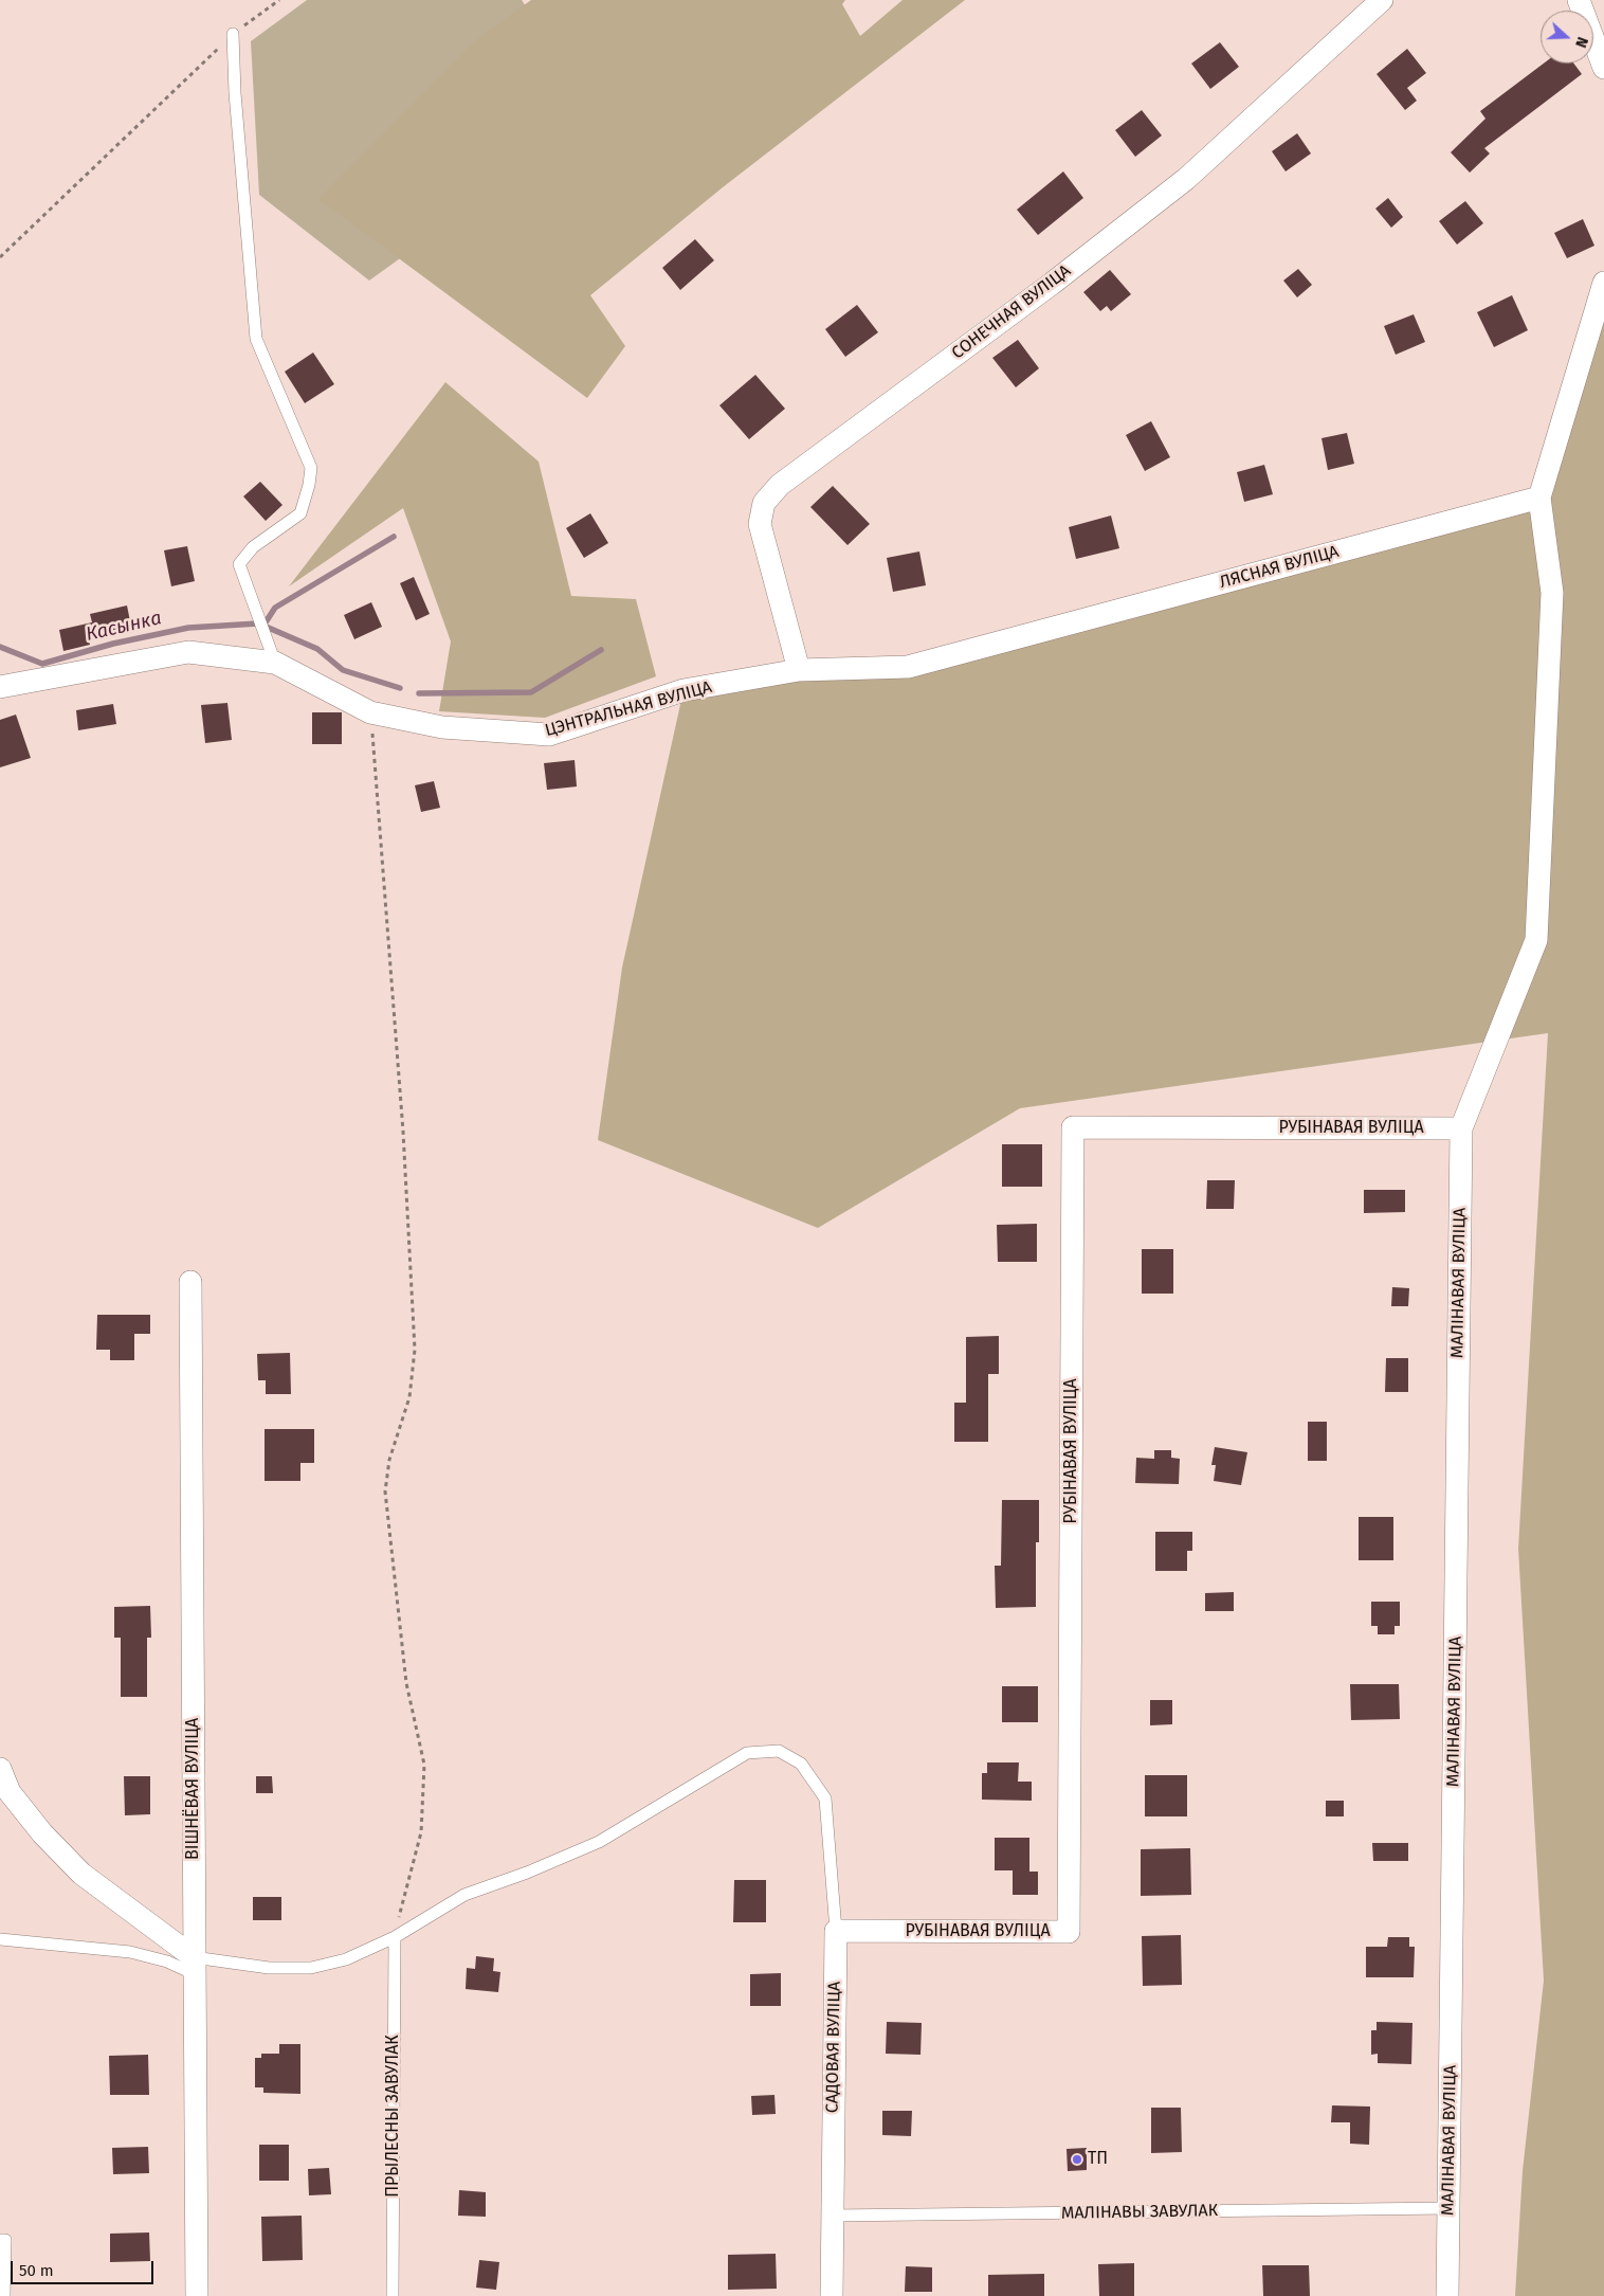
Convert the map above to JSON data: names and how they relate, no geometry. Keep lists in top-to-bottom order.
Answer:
{
  "streets": {
    "street": [
      "СОНЕЧНАЯ ВУЛІЦА",
      "ЛЯСНАЯ ВУЛІЦА",
      "ЦЭНТРАЛЬНАЯ ВУЛІЦА",
      "РУБІНАВАЯ ВУЛІЦА",
      "МАЛІНАВАЯ ВУЛІЦА",
      "ВІШНЁВАЯ ВУЛІЦА",
      "САДОВАЯ ВУЛІЦА"
    ],
    "lane": ["ПРЫЛЕСНЫ ЗАВУЛАК", "МАЛІНАВЫ ЗАВУЛАК"]
  },
  "crossings": [
    ["СОНЕЧНАЯ ВУЛІЦА", "ЛЯСНАЯ ВУЛІЦА"],
    ["СОНЕЧНАЯ ВУЛІЦА", "ЦЭНТРАЛЬНАЯ ВУЛІЦА"],
    ["ЛЯСНАЯ ВУЛІЦА", "ЦЭНТРАЛЬНАЯ ВУЛІЦА"],
    ["РУБІНАВАЯ ВУЛІЦА", "МАЛІНАВАЯ ВУЛІЦА"],
    ["РУБІНАВАЯ ВУЛІЦА", "САДОВАЯ ВУЛІЦА"],
    ["МАЛІНАВАЯ ВУЛІЦА", "МАЛІНАВЫ ЗАВУЛАК"],
    ["САДОВАЯ ВУЛІЦА", "ПРЫЛЕСНЫ ЗАВУЛАК"],
    ["САДОВАЯ ВУЛІЦА", "МАЛІНАВЫ ЗАВУЛАК"]
  ],
  "water": ["Касынка"],
  "places": ["ТП"],
  "scale_bar": "50 m",
  "north": "right"
}
